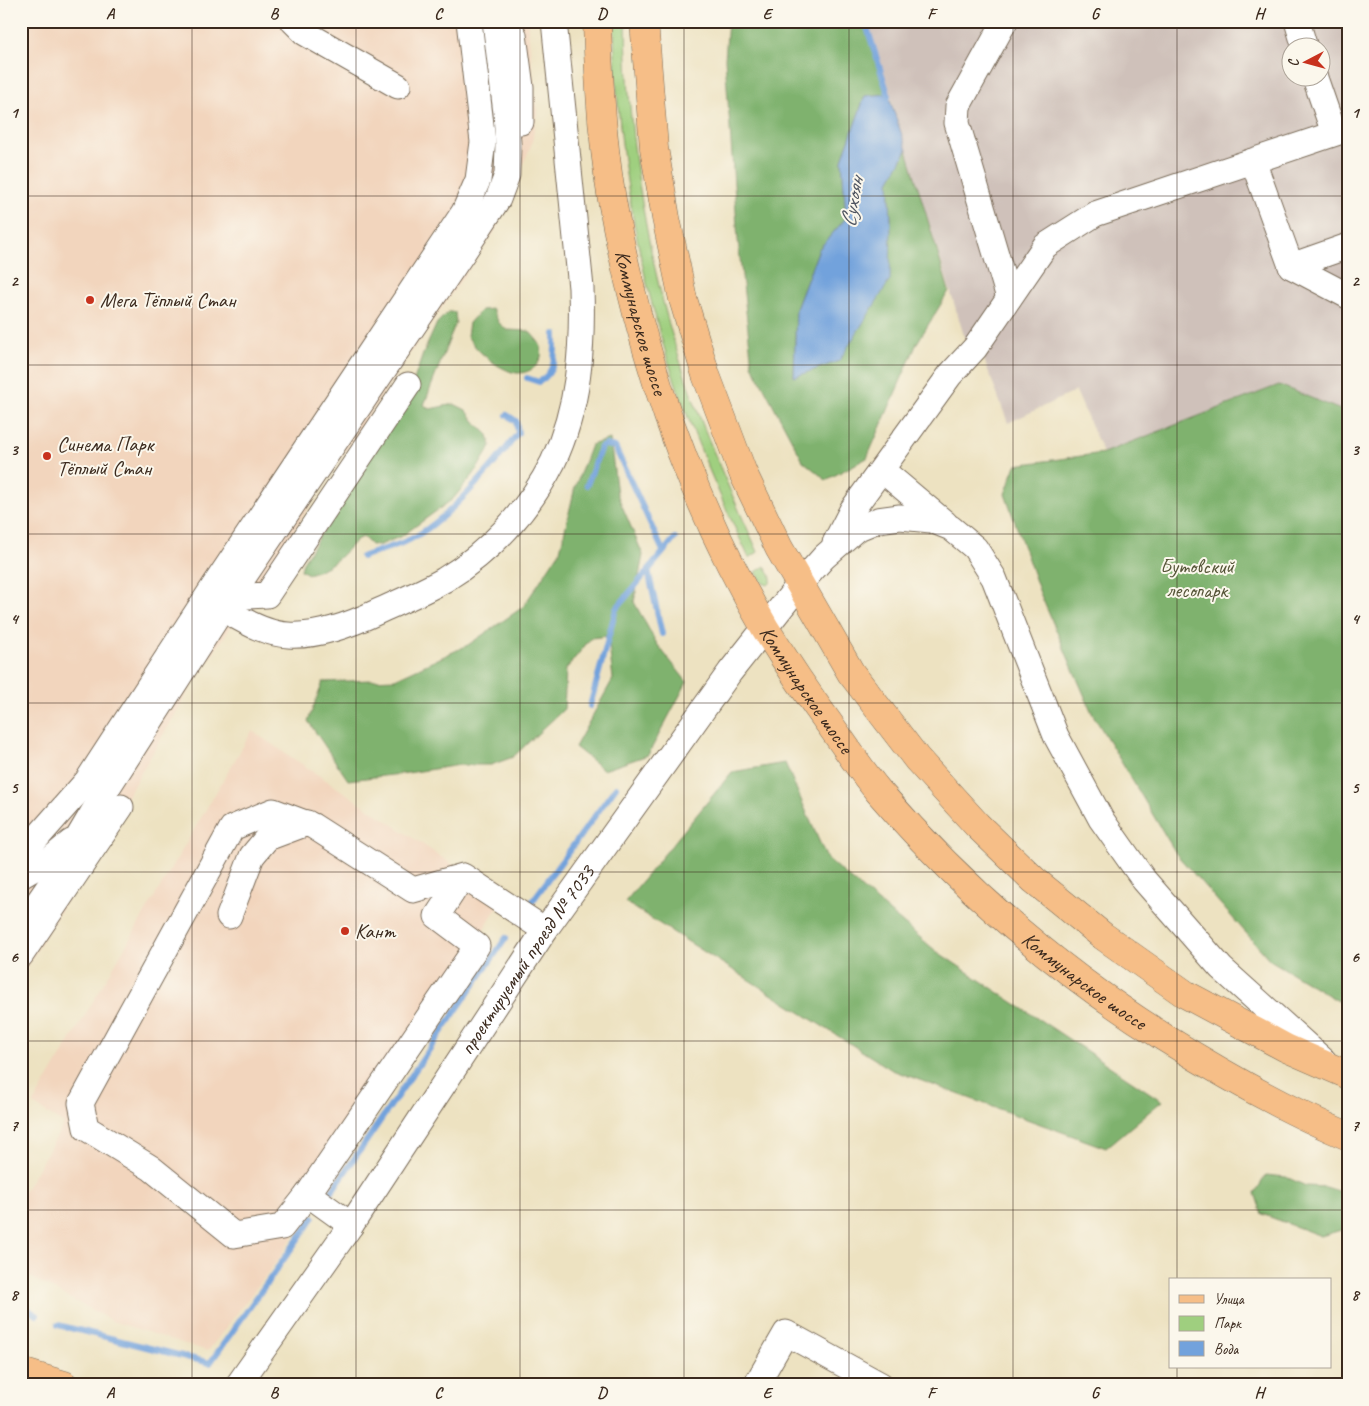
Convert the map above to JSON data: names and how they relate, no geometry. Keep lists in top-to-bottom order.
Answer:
{
  "streets": {
    "main road": ["Коммунарское шоссе"],
    "street": ["проектируемый проезд № 7033"]
  },
  "crossings": [
    ["Коммунарское шоссе", "проектируемый проезд № 7033"]
  ],
  "water": ["Сухоян"],
  "parks": ["Бутовский лесопарк"],
  "places": ["Мега Тёплый Cтан", "Синема Парк Тёплый Стан", "Кант"],
  "legend": ["Улица", "Парк", "Вода"],
  "north": "left",
  "grid": {
    "columns": [
      "A",
      "B",
      "C",
      "D",
      "E",
      "F",
      "G",
      "H"
    ],
    "rows": [
      "1",
      "2",
      "3",
      "4",
      "5",
      "6",
      "7",
      "8"
    ]
  }
}
